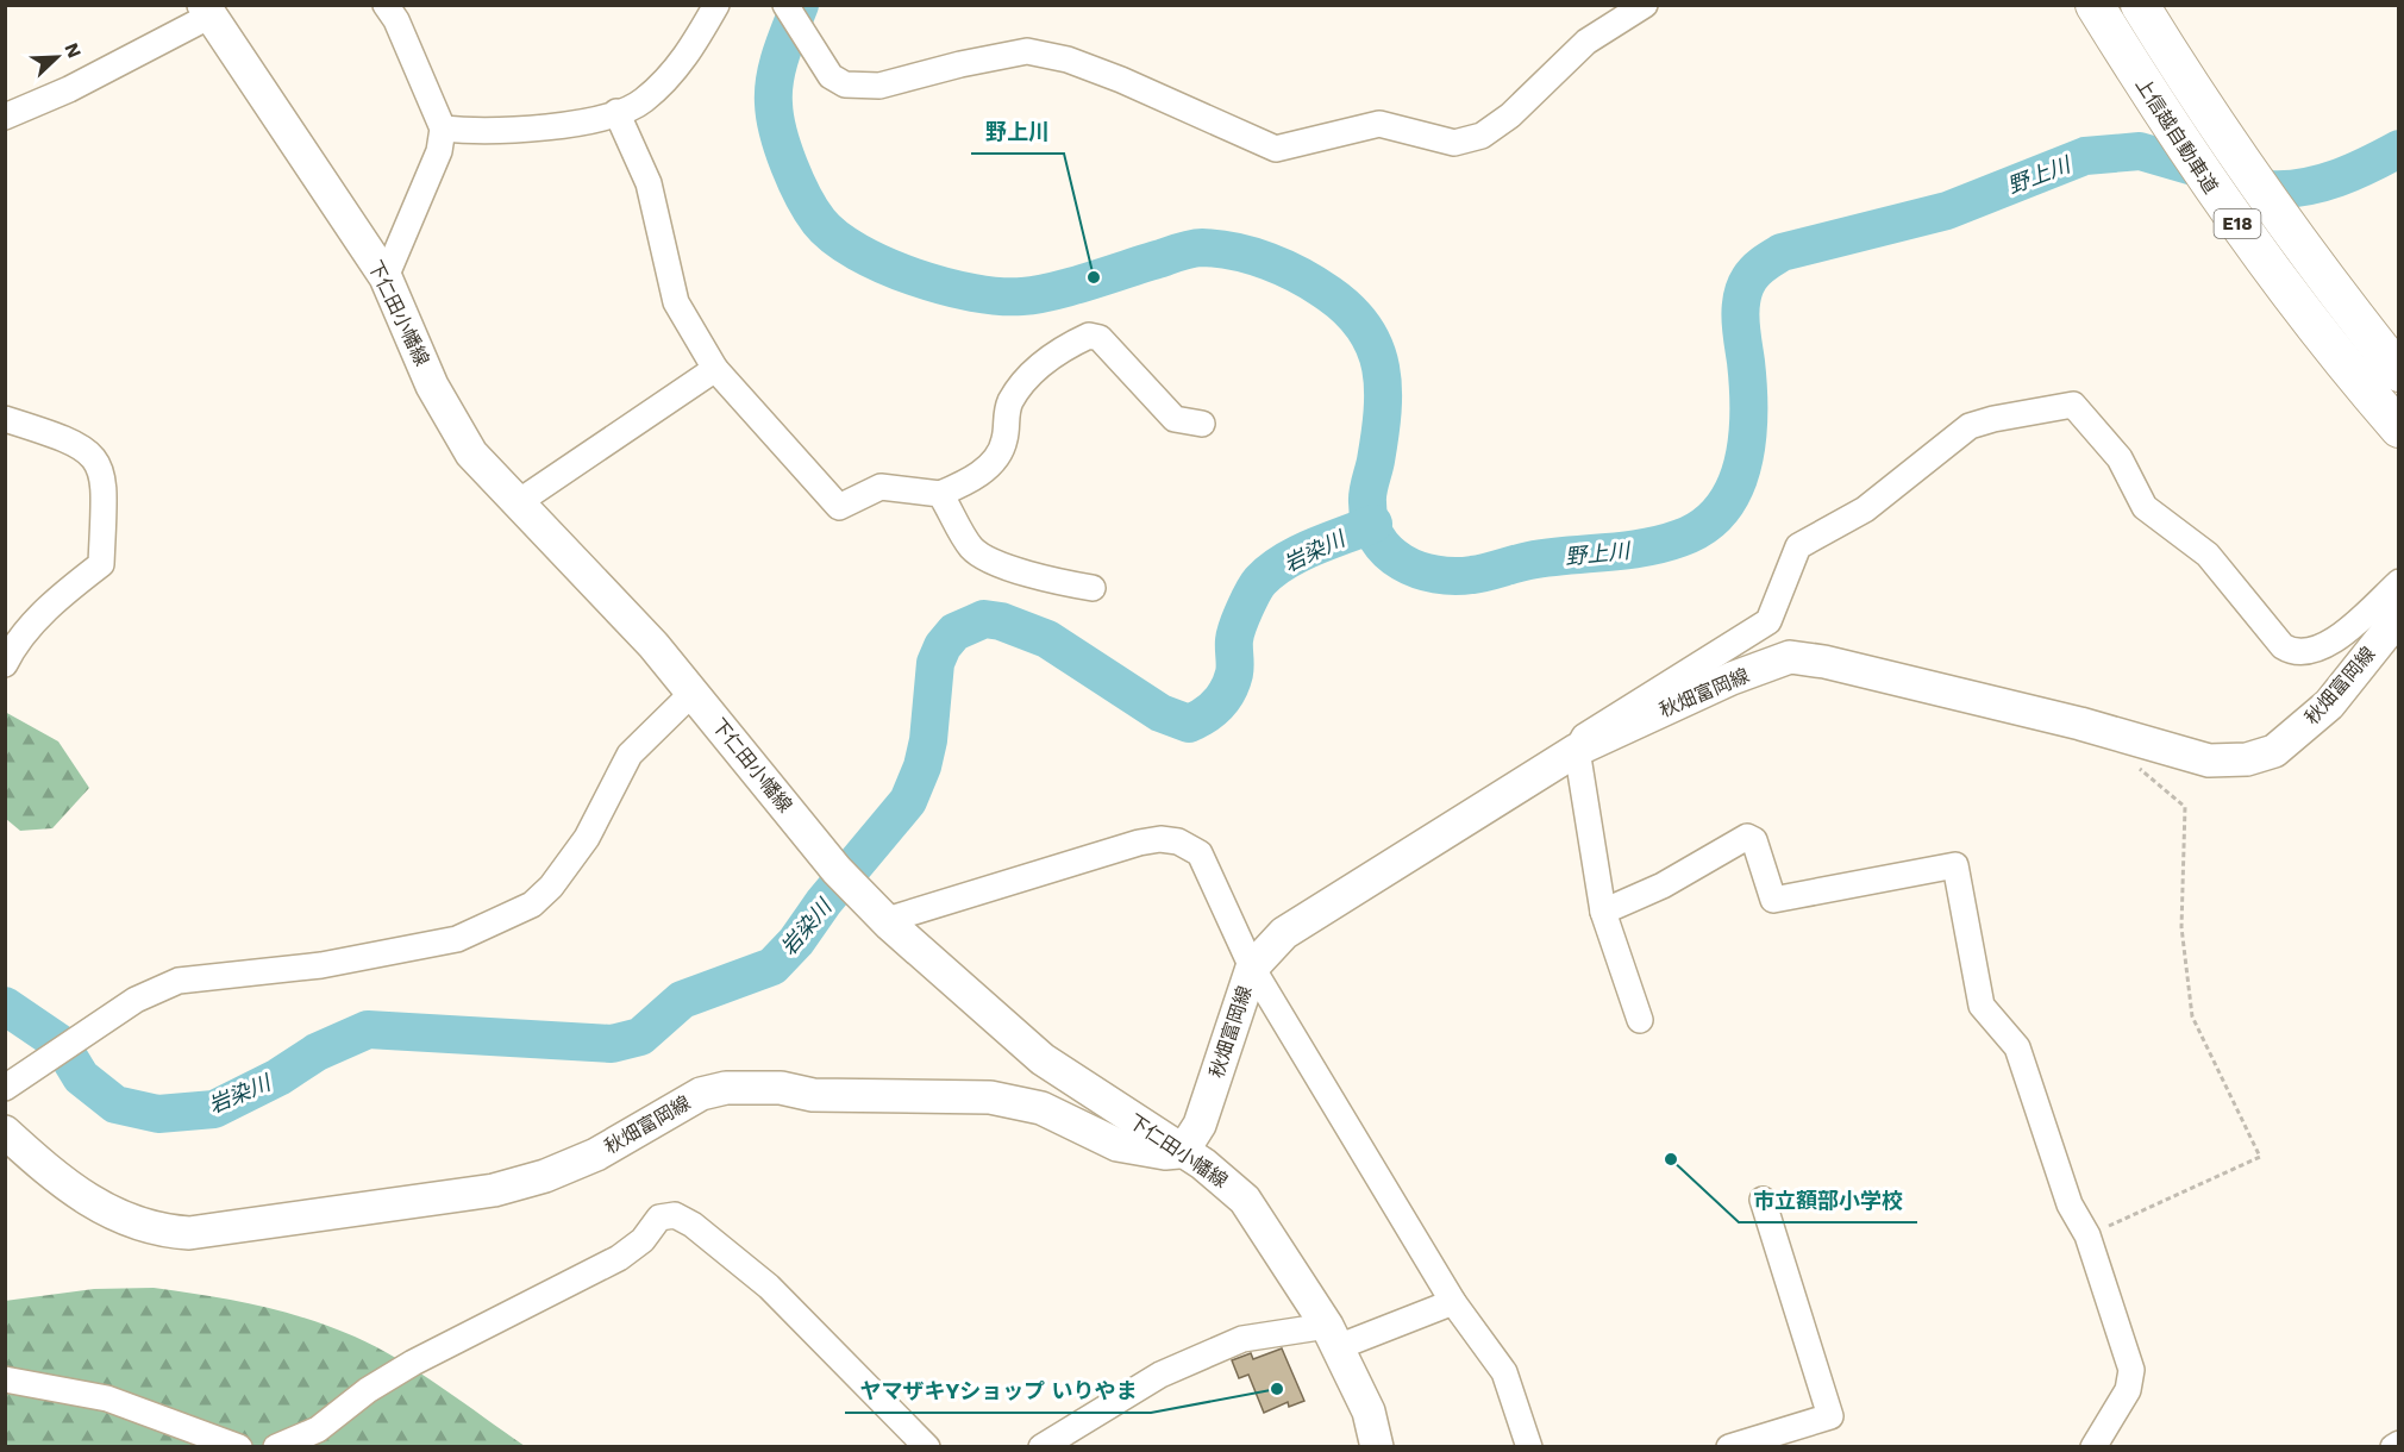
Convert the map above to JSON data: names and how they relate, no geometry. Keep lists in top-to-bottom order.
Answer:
{
  "streets": {
    "highway": ["上信越自動車道", "E18"],
    "main road": ["下仁田小幡線", "秋畑富岡線"]
  },
  "crossings": [
    ["下仁田小幡線", "秋畑富岡線"]
  ],
  "water": ["野上川", "岩染川"],
  "places": ["野上川", "市立額部小学校", "ヤマザキYショップ いりやま"],
  "north": "top right"
}
